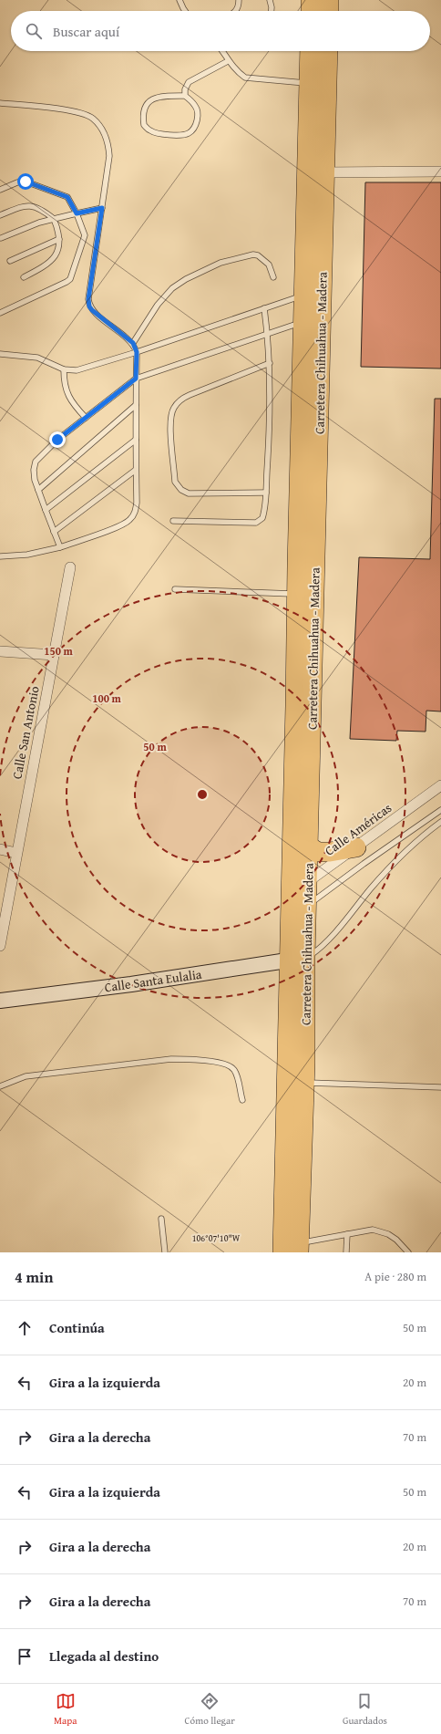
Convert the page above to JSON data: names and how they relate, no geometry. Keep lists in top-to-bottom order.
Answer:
{
  "streets": {
    "highway": ["Carretera Chihuahua - Madera"],
    "street": ["Calle San Antonio", "Calle Américas", "Calle Santa Eulalia"]
  },
  "crossings": [
    ["Carretera Chihuahua - Madera", "Calle Américas"],
    ["Carretera Chihuahua - Madera", "Calle Santa Eulalia"]
  ],
  "page": {
    "search": "Buscar aquí",
    "heading": ["4 min", "A pie · 280 m"],
    "list": [
      ["Continúa", "50 m"],
      ["Gira a la izquierda", "20 m"],
      ["Gira a la derecha", "70 m"],
      ["Gira a la izquierda", "50 m"],
      ["Gira a la derecha", "20 m"],
      ["Gira a la derecha", "70 m"],
      "Llegada al destino"
    ],
    "nav": ["Mapa", "Cómo llegar", "Guardados"]
  },
  "coordinates": ["106°07'10\"W"],
  "rings": ["150 m", "100 m", "50 m"]
}
